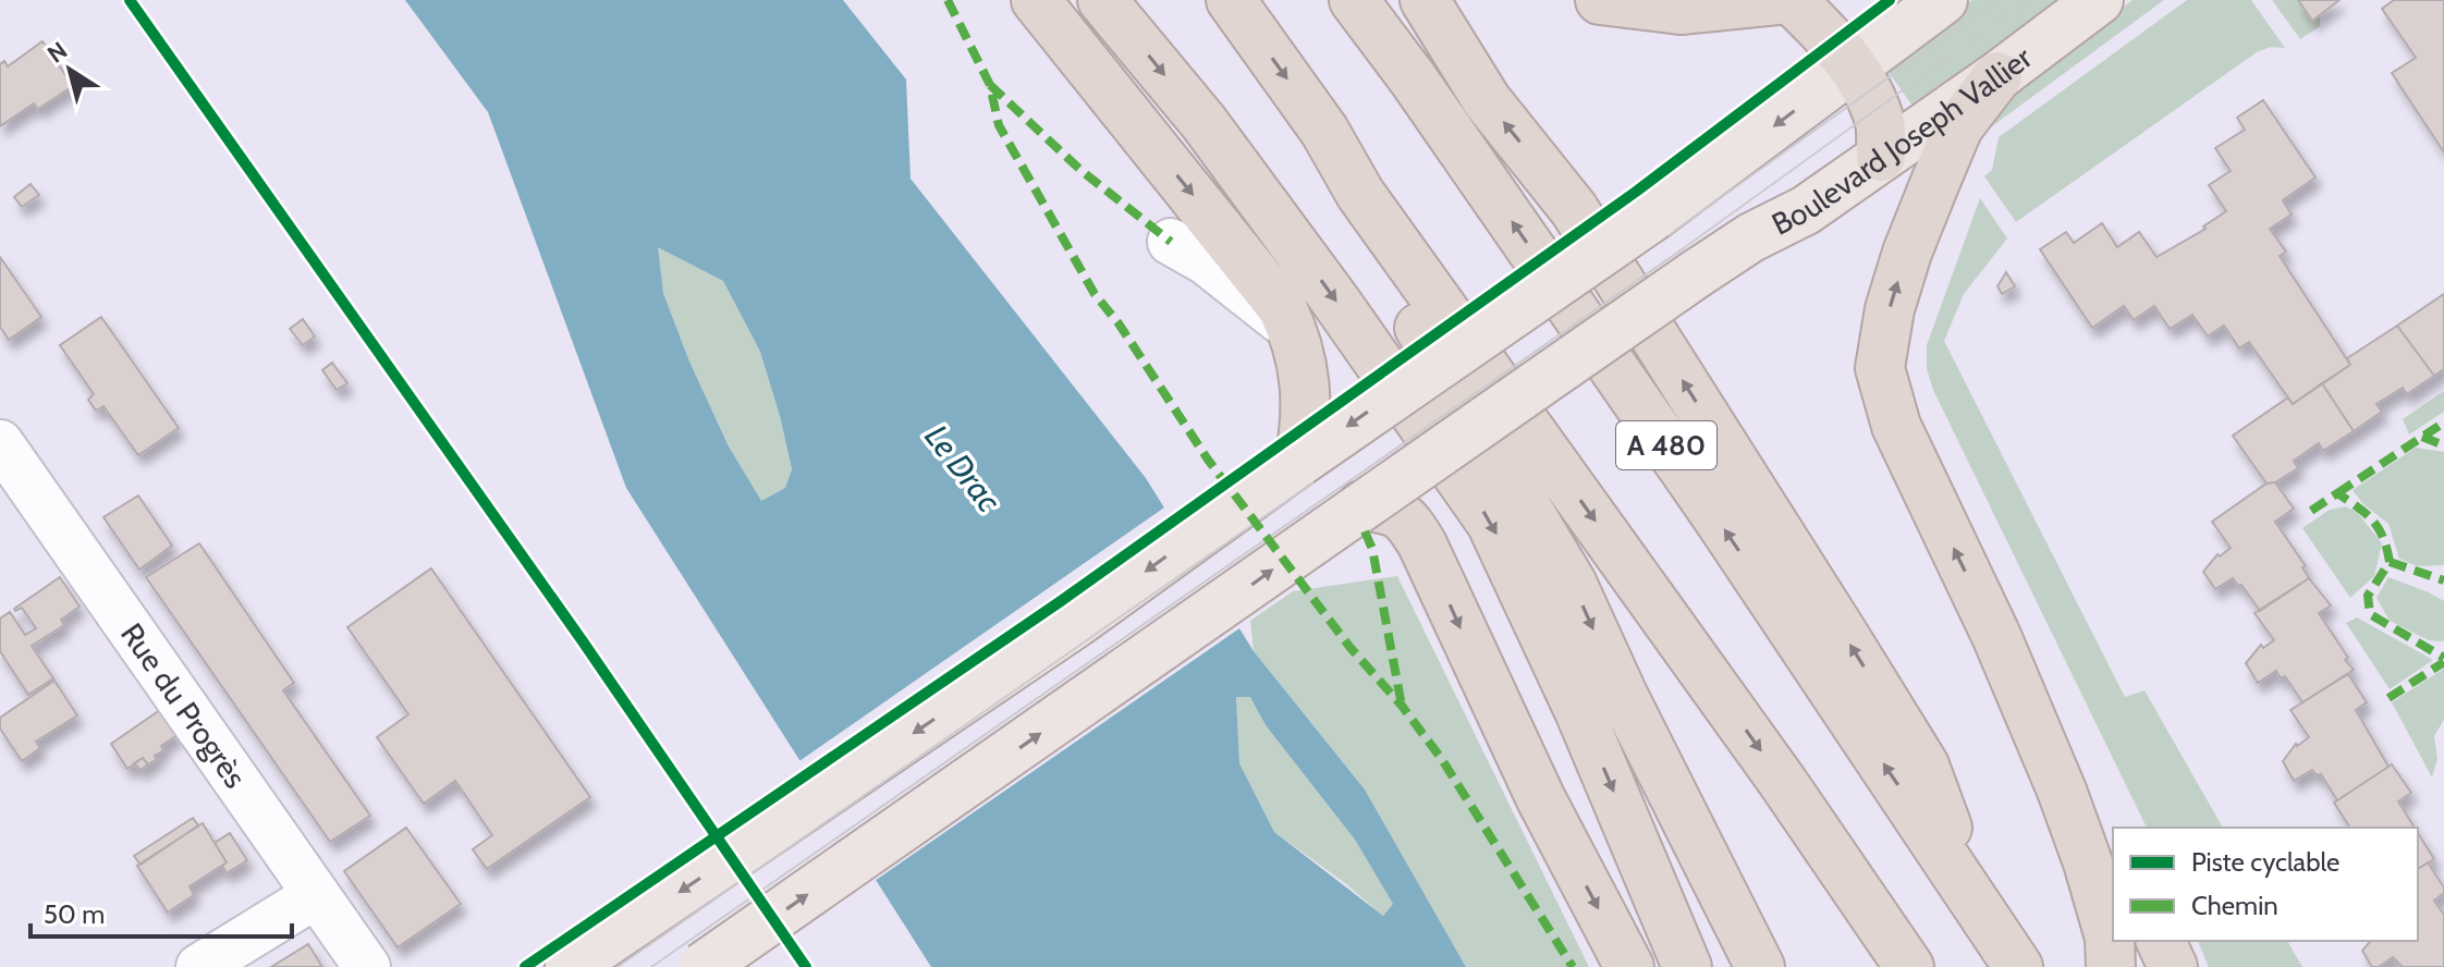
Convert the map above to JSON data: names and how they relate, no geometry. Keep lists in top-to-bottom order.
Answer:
{
  "streets": {
    "highway": ["A 480"],
    "main road": ["Boulevard Joseph Vallier"],
    "street": ["Rue du Progrès"]
  },
  "water": ["Le Drac"],
  "legend": ["Piste cyclable", "Chemin"],
  "scale_bar": "50 m",
  "north": "top left"
}
